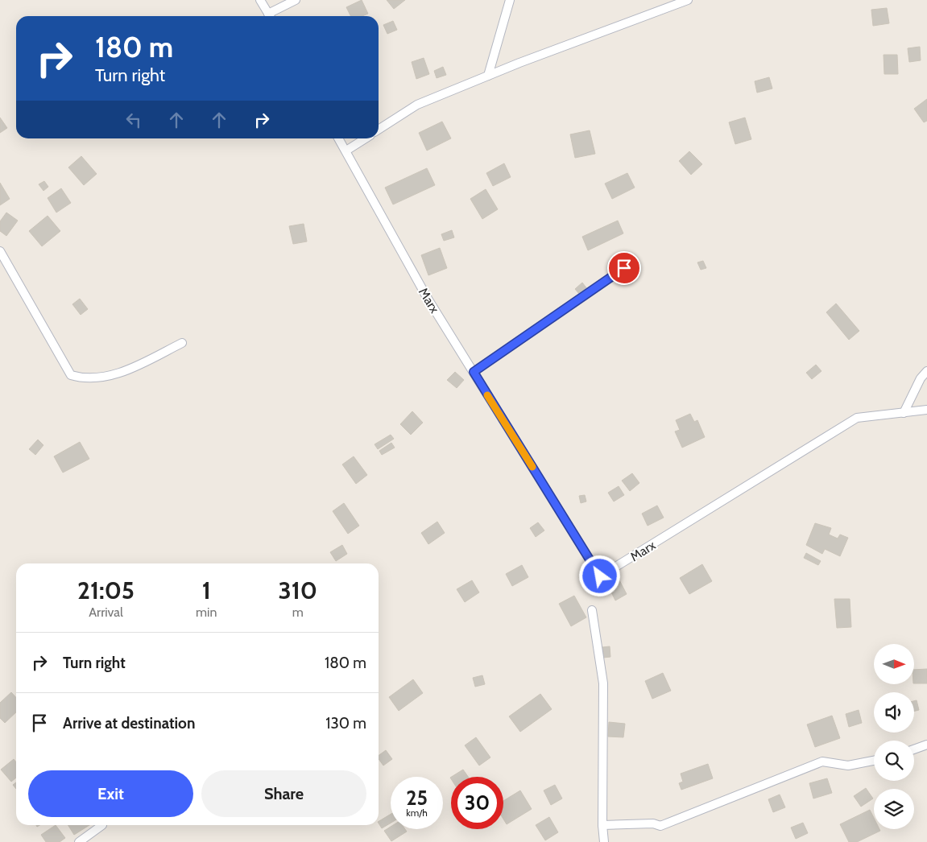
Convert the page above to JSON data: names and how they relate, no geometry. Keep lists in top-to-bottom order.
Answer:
{
  "streets": {
    "street": ["Marx"]
  },
  "north": "right",
  "page": {
    "turn": ["180 m", "Turn right"],
    "eta": [
      "21:05",
      "Arrival",
      "1",
      "min",
      "310",
      "m"
    ],
    "list": [
      {
        "name": "Turn right",
        "value": "180 m"
      },
      {
        "name": "Arrive at destination",
        "value": "130 m"
      }
    ],
    "buttons": ["Exit", "Share"],
    "speed": "25 km/h",
    "limit": "30"
  }
}
